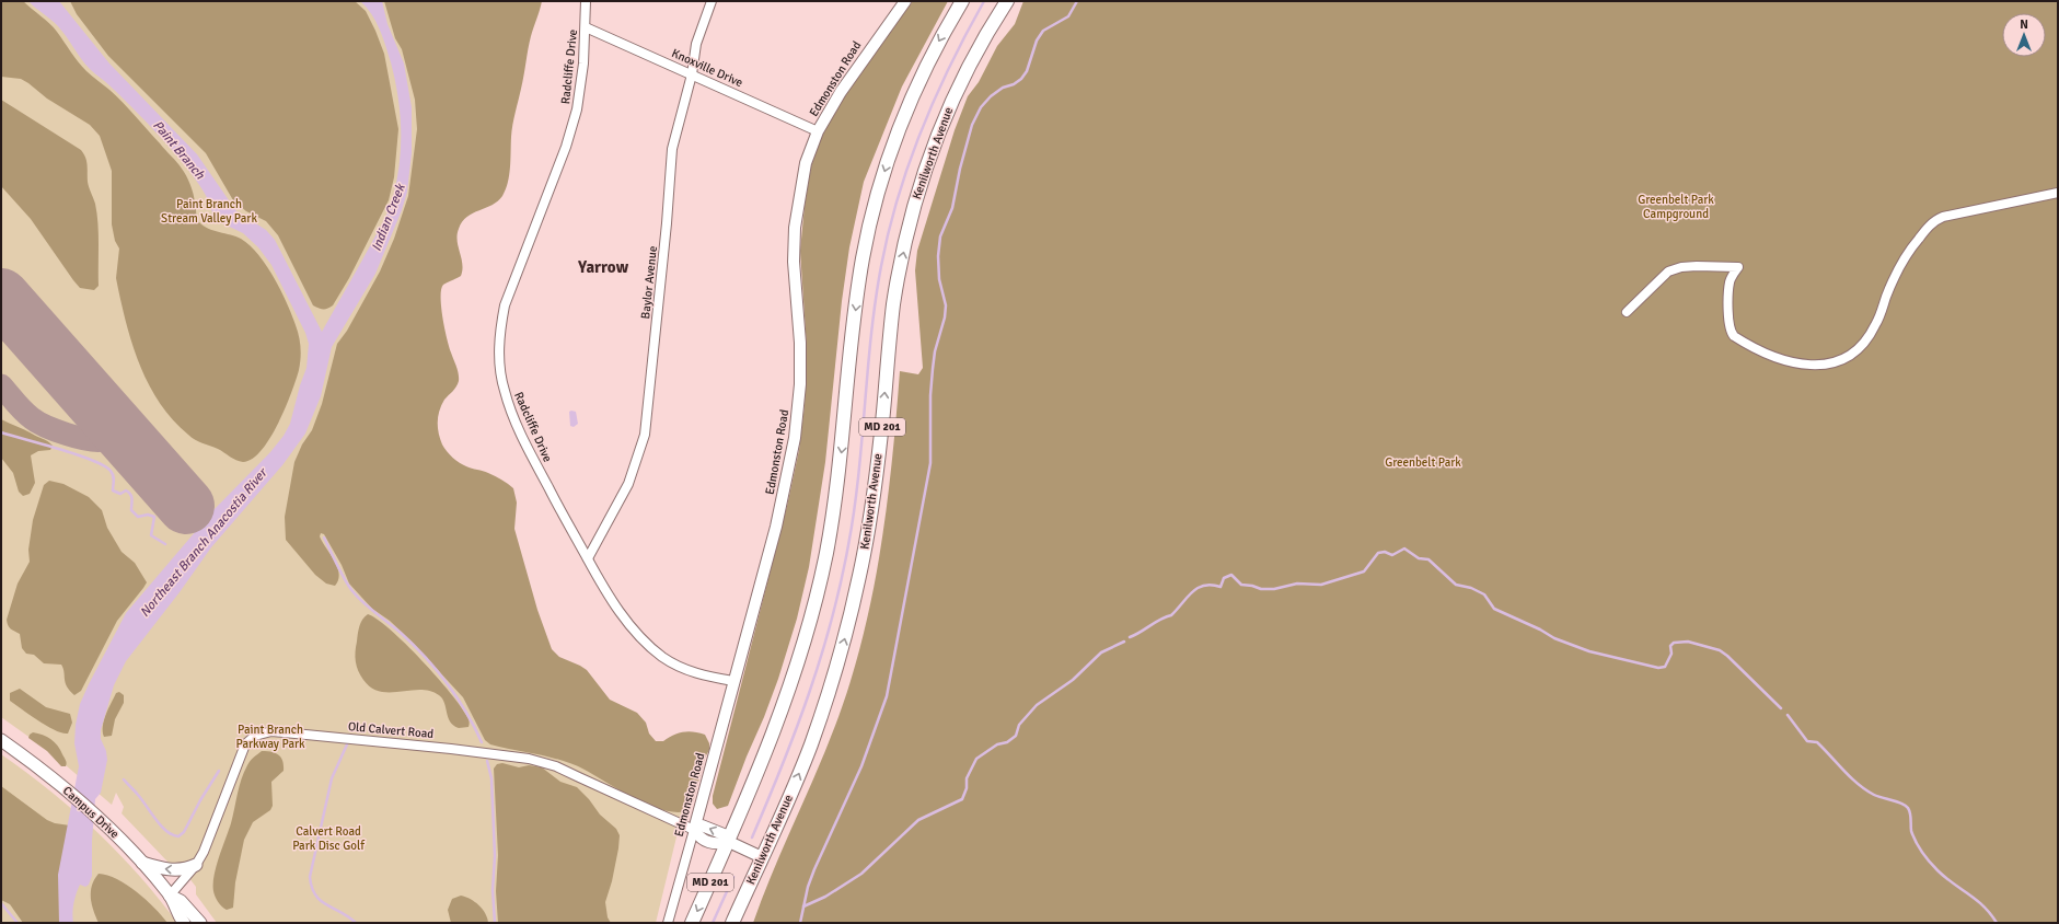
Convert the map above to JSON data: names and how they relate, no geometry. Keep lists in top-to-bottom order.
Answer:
{
  "streets": {
    "main road": ["Kenilworth Avenue", "MD 201", "Campus Drive"],
    "street": [
      "Radcliffe Drive",
      "Knoxville Drive",
      "Edmonston Road",
      "Baylor Avenue",
      "Old Calvert Road"
    ]
  },
  "crossings": [
    ["Radcliffe Drive", "Knoxville Drive"],
    ["Radcliffe Drive", "Edmonston Road"],
    ["Radcliffe Drive", "Baylor Avenue"],
    ["Knoxville Drive", "Edmonston Road"],
    ["Knoxville Drive", "Baylor Avenue"],
    ["Edmonston Road", "Old Calvert Road"],
    ["Kenilworth Avenue", "Old Calvert Road"],
    ["MD 201", "Old Calvert Road"],
    ["Old Calvert Road", "Campus Drive"]
  ],
  "districts": ["Yarrow"],
  "water": ["Paint Branch", "Indian Creek", "Northeast Branch Anacostia River"],
  "parks": [
    "Greenbelt Park Campground",
    "Paint Branch Stream Valley Park",
    "Greenbelt Park",
    "Paint Branch Parkway Park",
    "Calvert Road Park Disc Golf"
  ],
  "north": "top"
}
